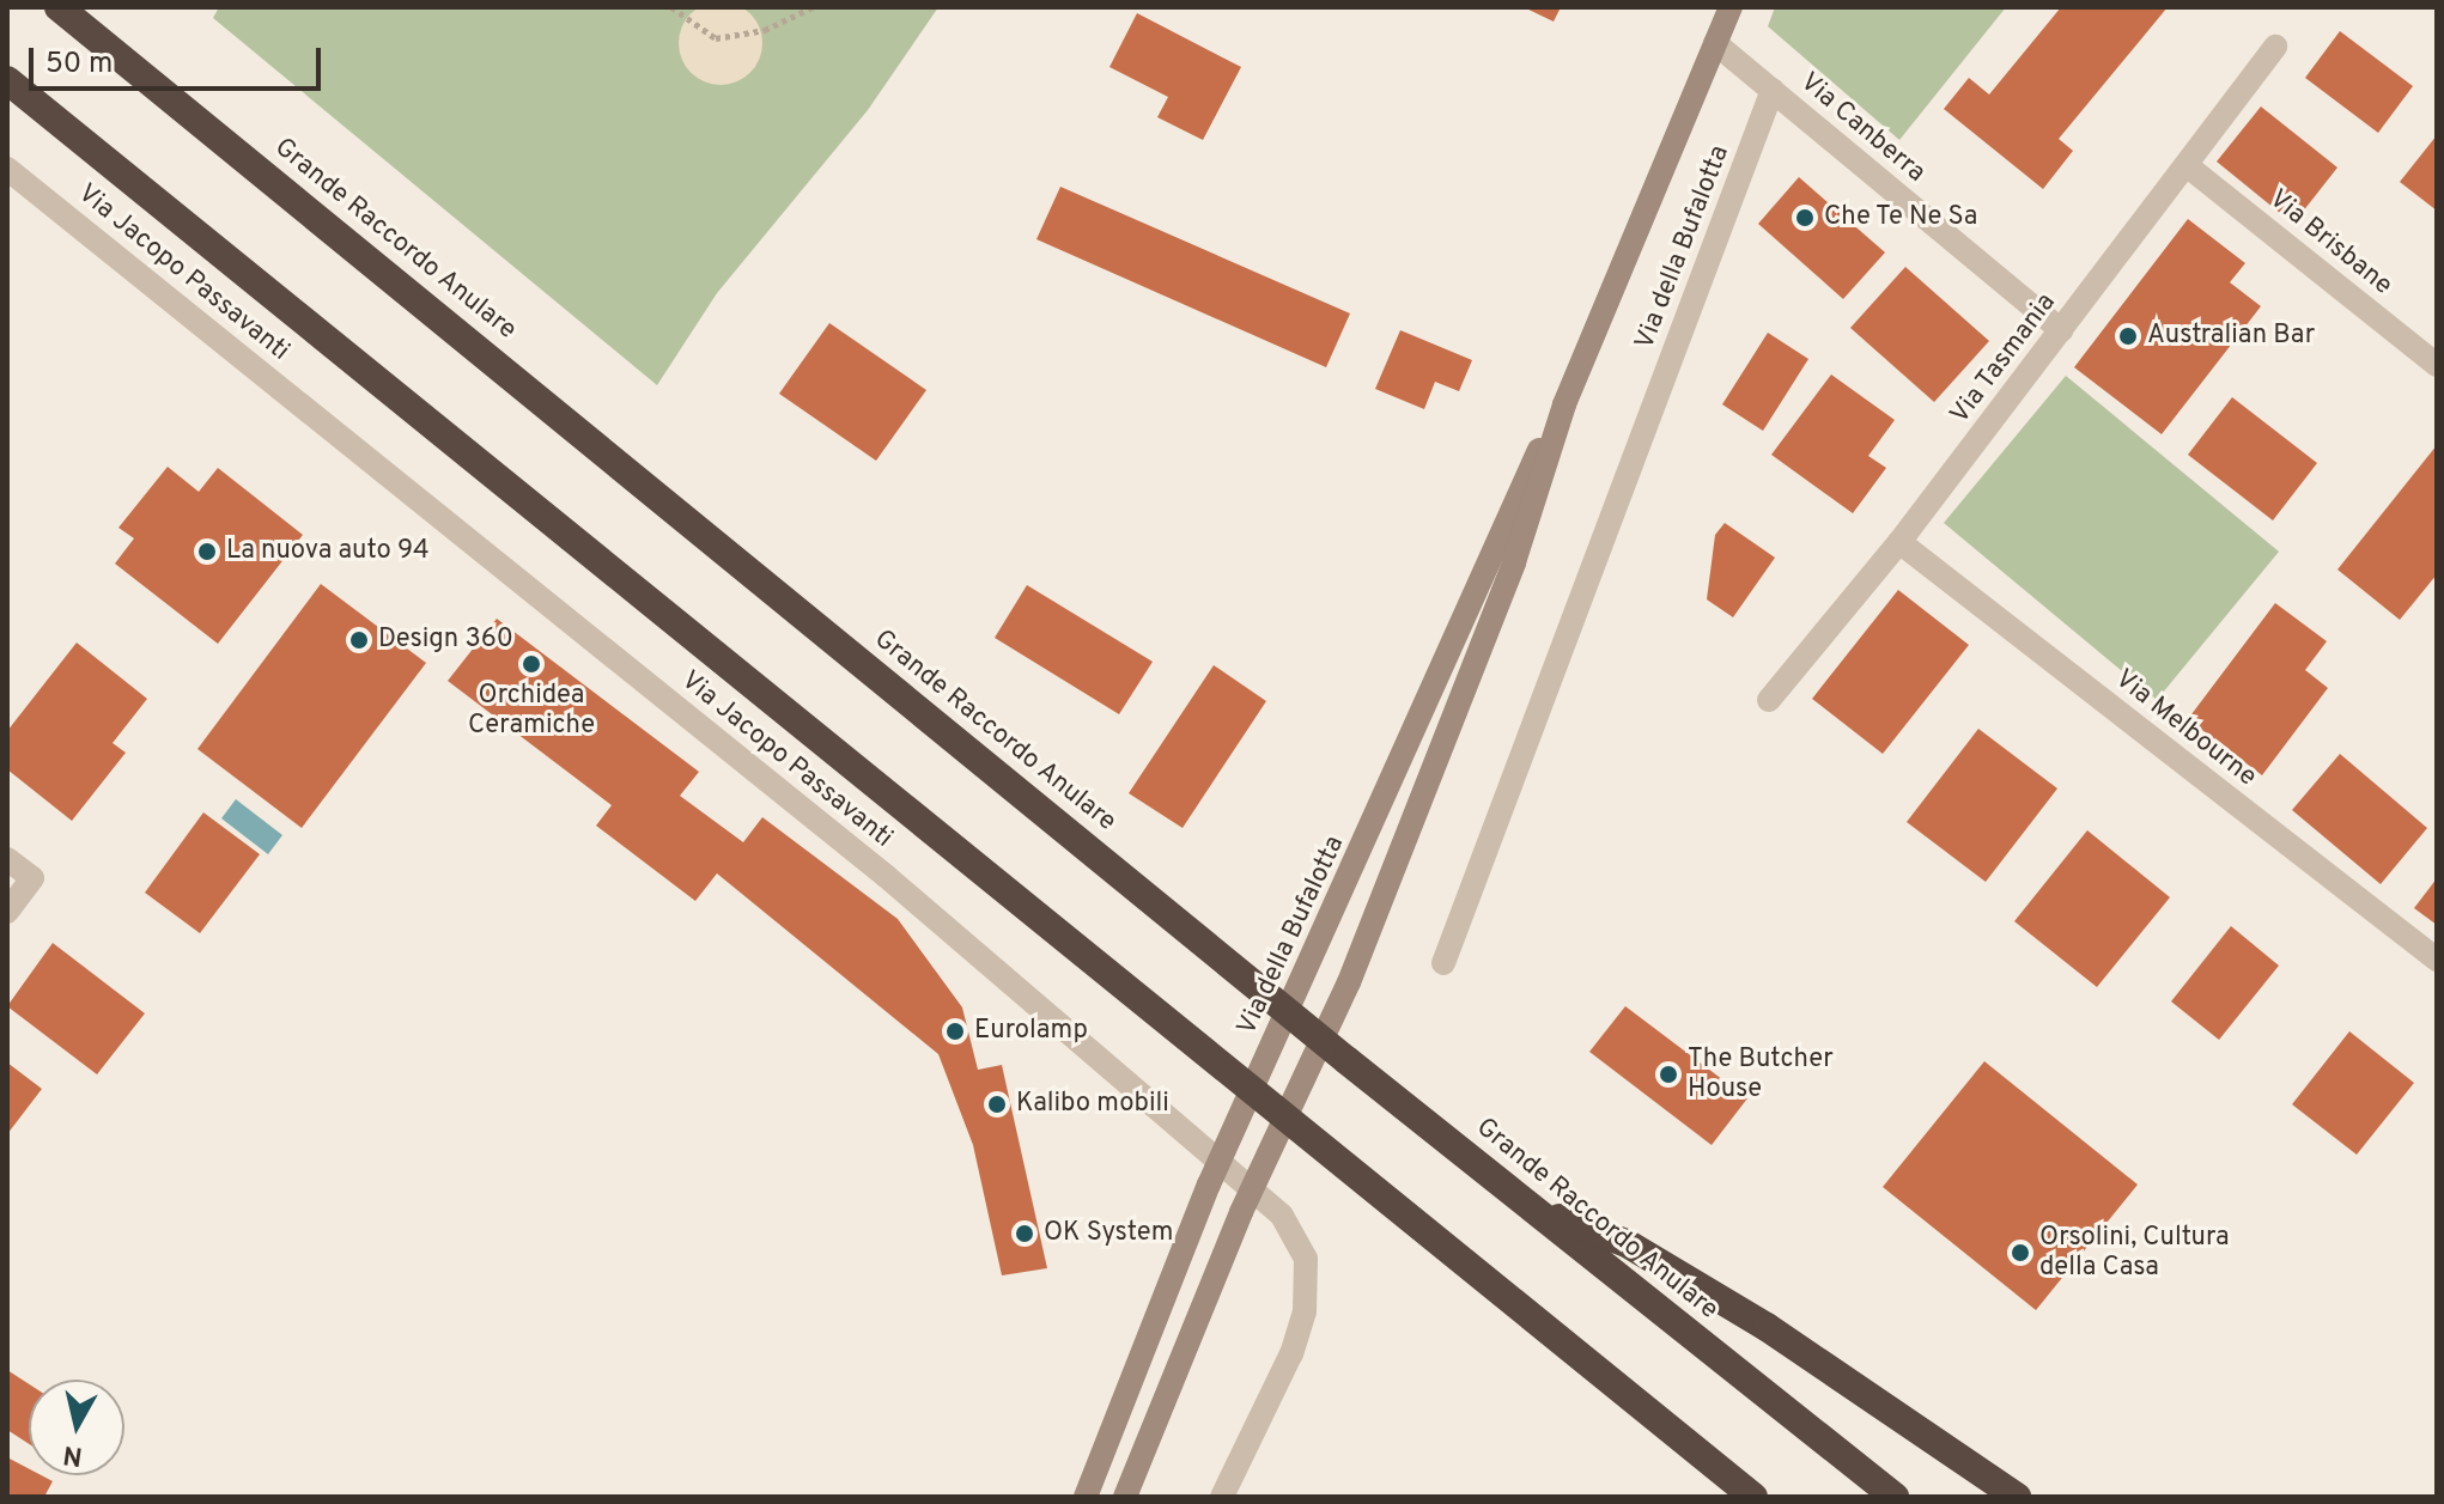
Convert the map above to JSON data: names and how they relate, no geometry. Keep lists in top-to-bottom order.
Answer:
{
  "streets": {
    "highway": ["Grande Raccordo Anulare"],
    "street": [
      "Via Canberra",
      "Via Brisbane",
      "Via della Bufalotta",
      "Via Jacopo Passavanti",
      "Via Tasmania",
      "Via Melbourne"
    ]
  },
  "crossings": [
    ["Via Canberra", "Via della Bufalotta"],
    ["Via Canberra", "Via Tasmania"],
    ["Via Brisbane", "Via Tasmania"],
    ["Via Tasmania", "Via Melbourne"]
  ],
  "places": [
    "Che Te Ne Sa",
    "Australian Bar",
    "La nuova auto 94",
    "Design 360",
    "Orchidea Ceramiche",
    "Eurolamp",
    "The Butcher House",
    "Kalibo mobili",
    "OK System",
    "Orsolini, Cultura della Casa"
  ],
  "scale_bar": "50 m",
  "north": "bottom"
}
